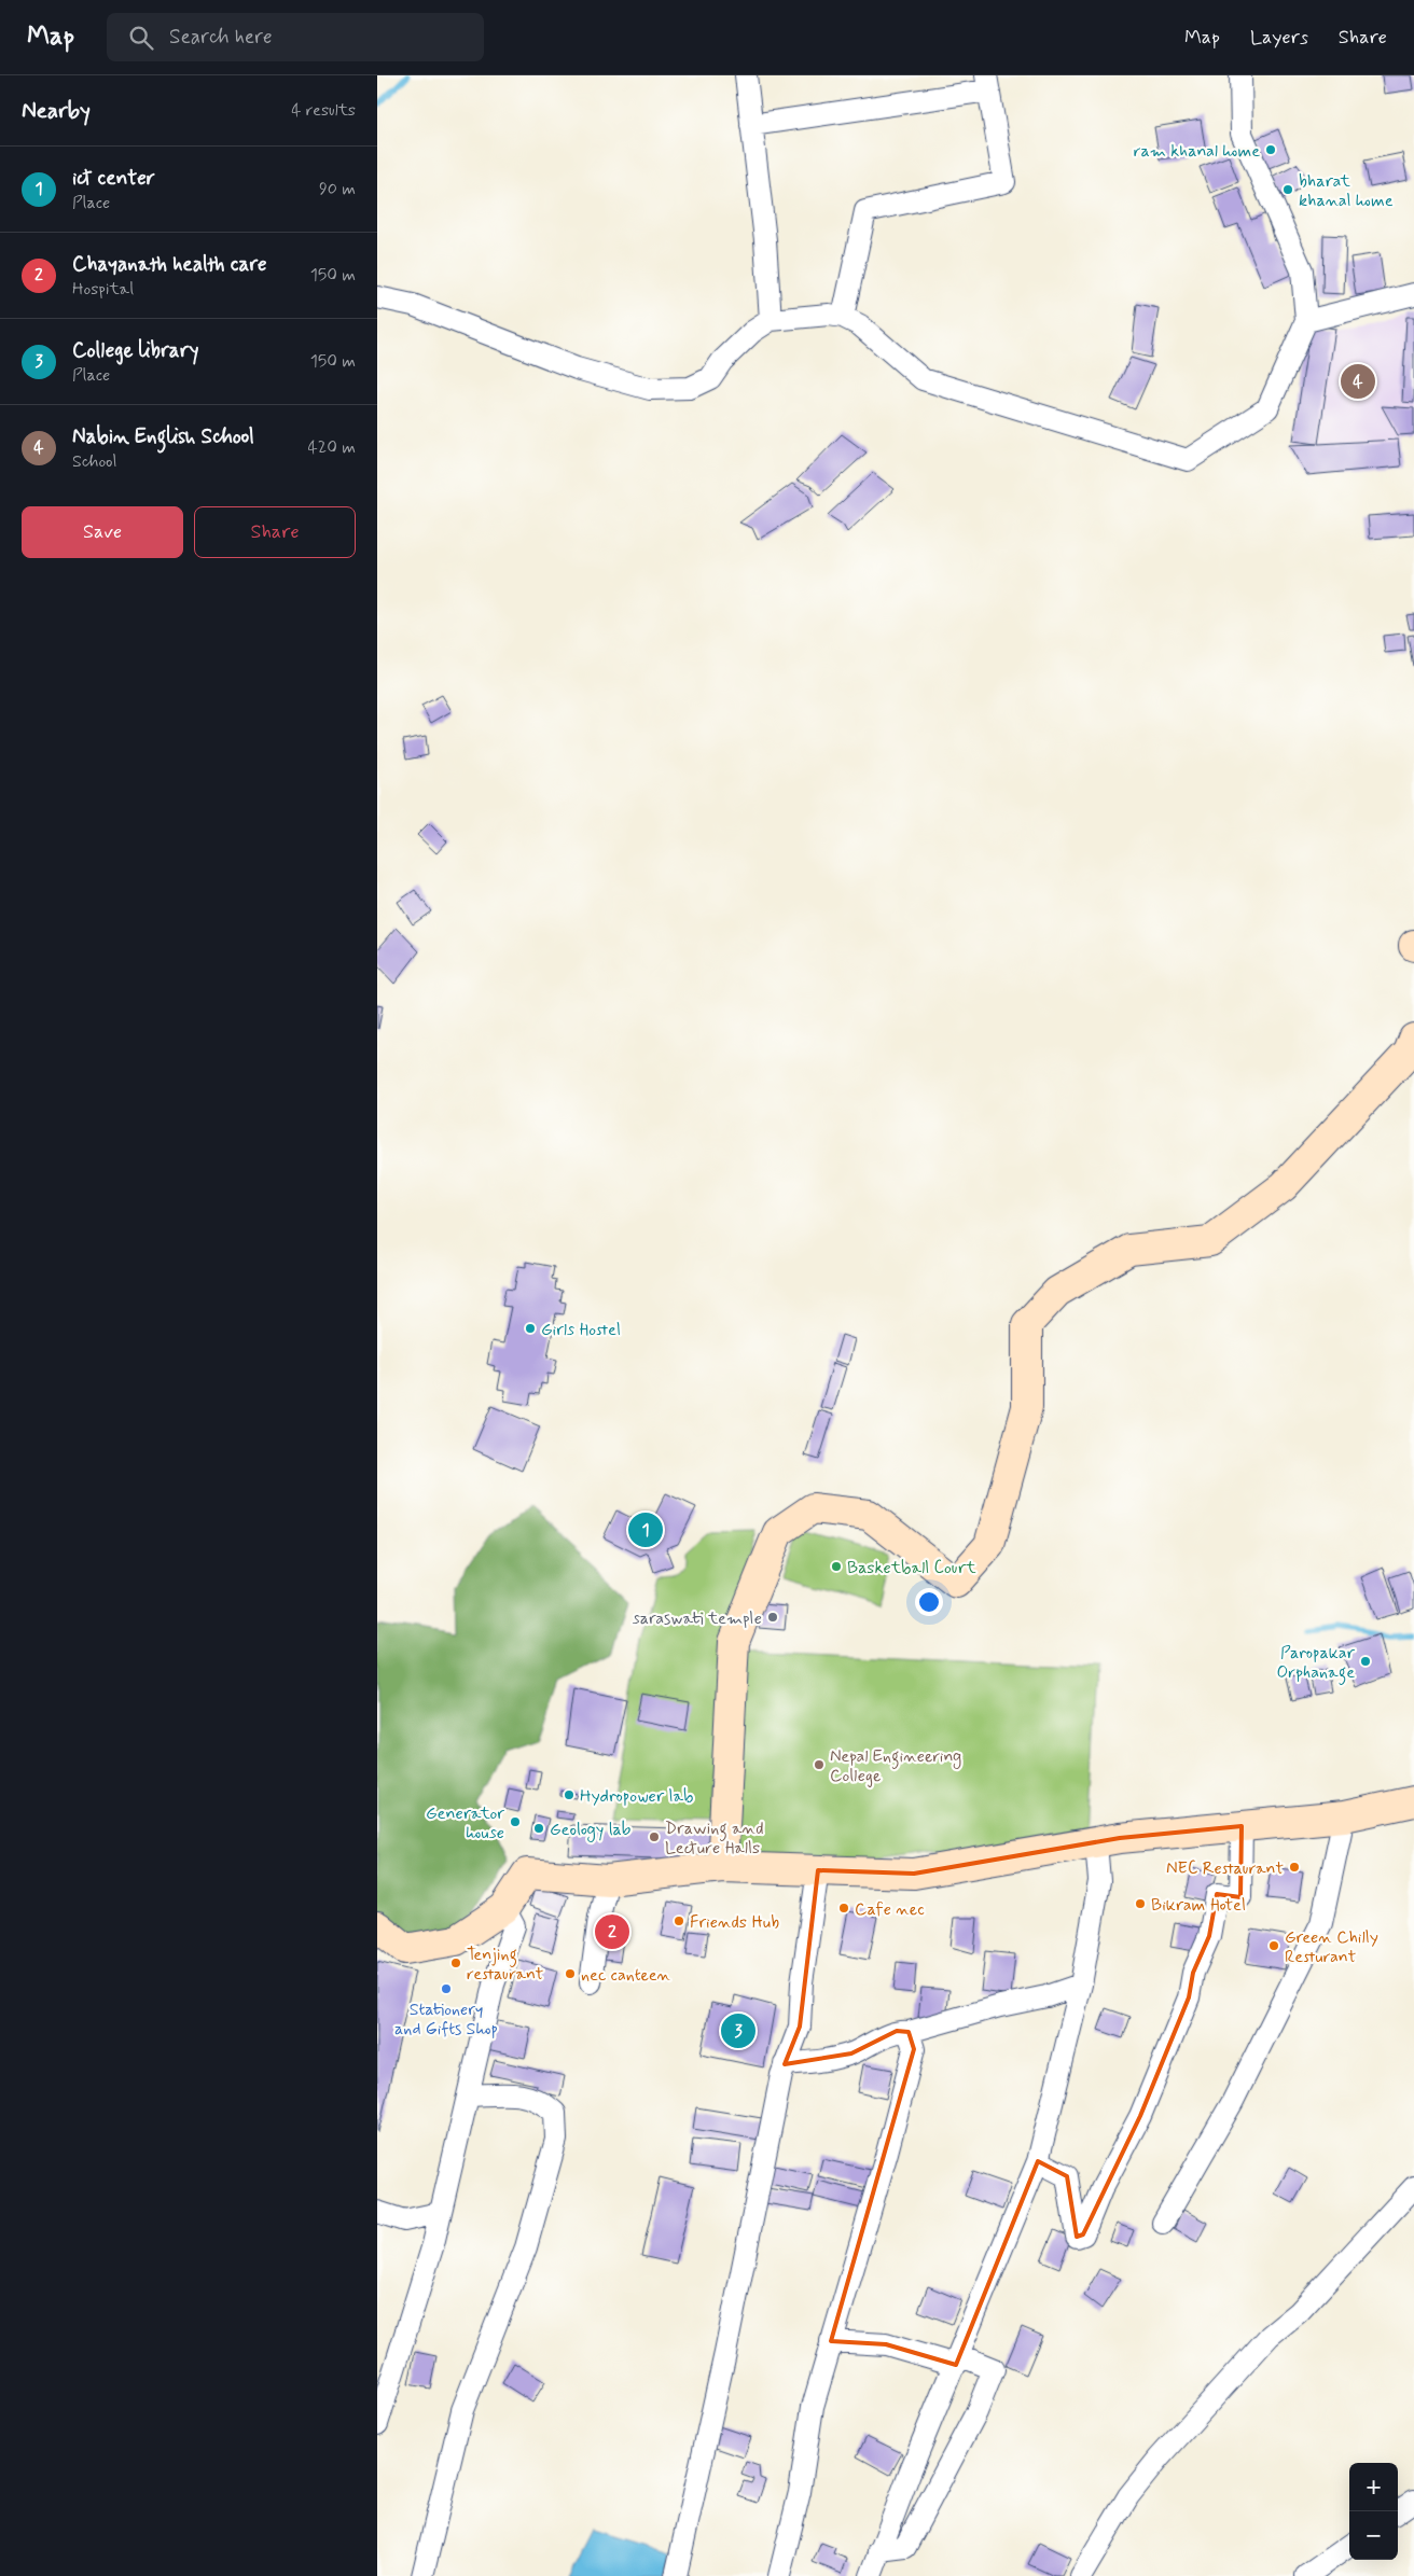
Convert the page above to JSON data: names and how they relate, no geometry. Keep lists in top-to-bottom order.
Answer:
{
  "places": [
    "ram khanal home",
    "bharat khanal home",
    "Girls Hostel",
    "Basketball Court",
    "saraswati temple",
    "Paropakar Orphanage",
    "Nepal Engineering College",
    "Hydropower lab",
    "Generator house",
    "Geology lab",
    "Drawing and Lecture Halls",
    "NEC Restaurant",
    "Bikram Hotel",
    "Cafe nec",
    "Friends Hub",
    "Green Chilly Resturant",
    "Tenjing restaurant",
    "nec canteen",
    "Stationery and Gifts Shop"
  ],
  "page": {
    "header": "Map",
    "search": "Search here",
    "nav": ["Map", "Layers", "Share"],
    "heading": ["Nearby", "4 results"],
    "list": [
      {
        "mark": "1",
        "name": "ict center",
        "note": "Place",
        "value": "90 m"
      },
      {
        "mark": "2",
        "name": "Chayanath health care",
        "note": "Hospital",
        "value": "150 m"
      },
      {
        "mark": "3",
        "name": "College library",
        "note": "Place",
        "value": "150 m"
      },
      {
        "mark": "4",
        "name": "Nabin English School",
        "note": "School",
        "value": "420 m"
      }
    ],
    "pins": [
      "4",
      "1",
      "2",
      "3"
    ],
    "buttons": ["Save", "Share"],
    "map_buttons": ["+", "−"]
  }
}
